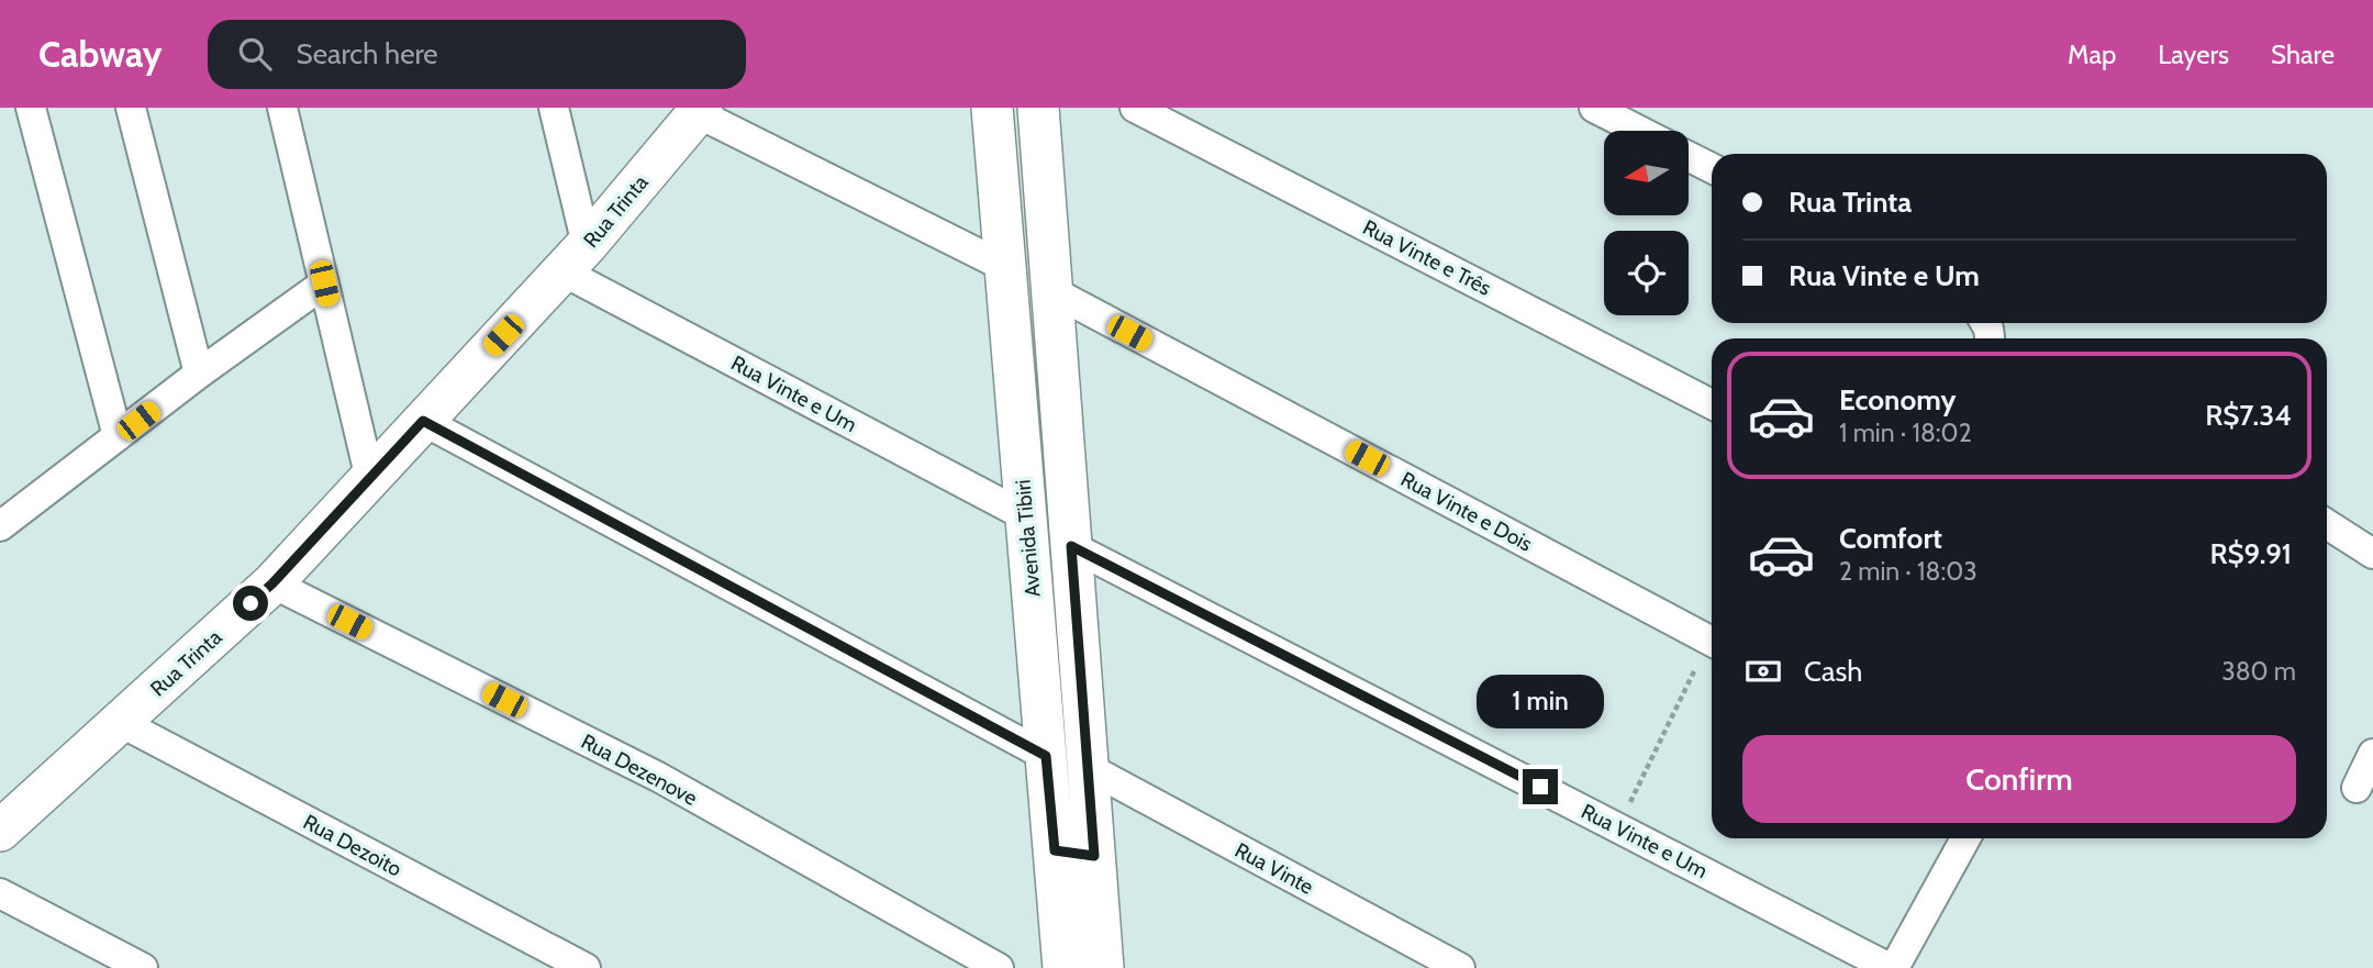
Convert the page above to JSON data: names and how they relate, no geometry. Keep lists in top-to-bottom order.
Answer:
{
  "streets": {
    "main road": ["Rua Trinta", "Avenida Tibiri"],
    "street": [
      "Rua Vinte e Três",
      "Rua Vinte e Um",
      "Rua Vinte e Dois",
      "Rua Dezenove",
      "Rua Dezoito",
      "Rua Vinte"
    ]
  },
  "crossings": [
    ["Rua Trinta", "Rua Vinte e Um"],
    ["Rua Trinta", "Rua Dezenove"],
    ["Rua Trinta", "Rua Dezoito"],
    ["Rua Vinte e Um", "Avenida Tibiri"],
    ["Rua Vinte e Dois", "Avenida Tibiri"],
    ["Avenida Tibiri", "Rua Vinte"]
  ],
  "north": "left",
  "page": {
    "header": "Cabway",
    "search": "Search here",
    "nav": ["Map", "Layers", "Share"],
    "banner": ["Rua Trinta", "Rua Vinte e Um"],
    "list": [
      {
        "name": "Economy",
        "note": "1 min · 18:02",
        "value": "R$7.34"
      },
      {
        "name": "Comfort",
        "note": "2 min · 18:03",
        "value": "R$9.91"
      }
    ],
    "pay": ["Cash", "380 m"],
    "bubble": "1 min",
    "buttons": "Confirm"
  }
}
